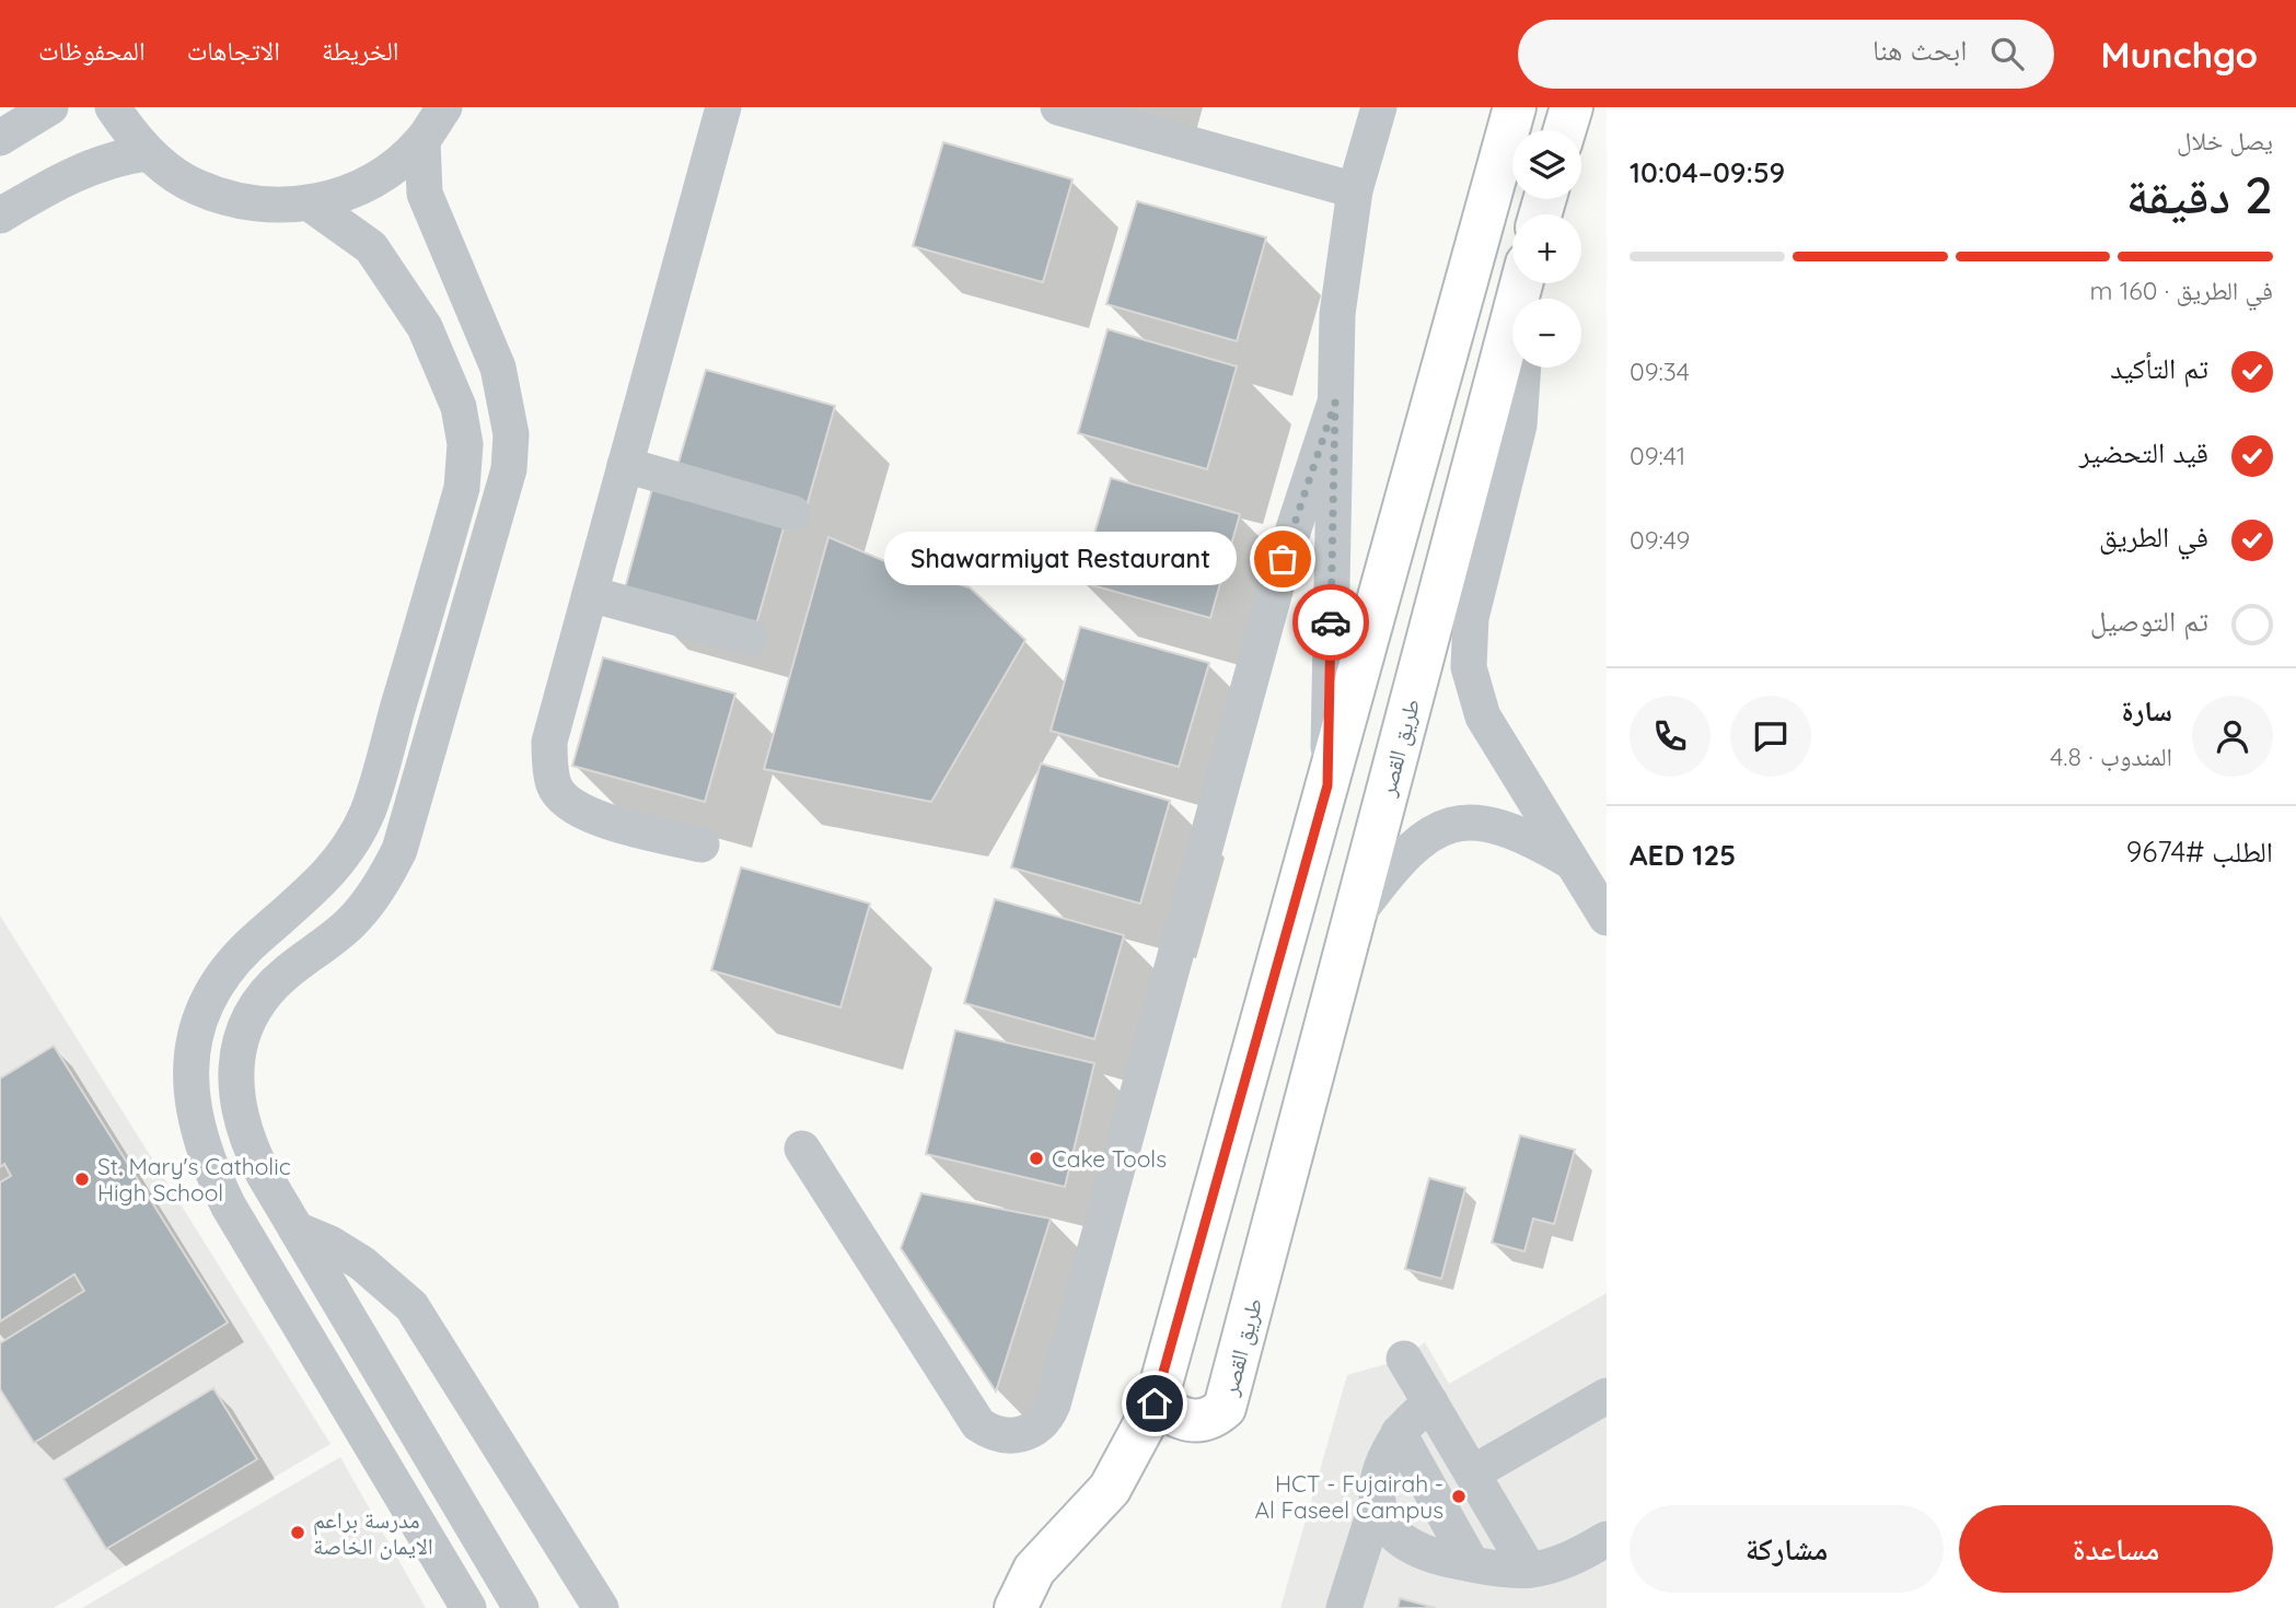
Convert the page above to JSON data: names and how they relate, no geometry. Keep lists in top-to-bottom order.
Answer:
{
  "streets": {
    "main road": ["طريق القصر"]
  },
  "places": [
    "Shawarmiyat Restaurant",
    "Cake Tools",
    "St. Mary's Catholic High School",
    "HCT - Fujairah - Al Faseel Campus",
    "مدرسة براعم الايمان الخاصة"
  ],
  "page": {
    "header": "Munchgo",
    "search": "ابحث هنا",
    "nav": ["الخريطة", "الاتجاهات", "المحفوظات"],
    "heading": ["2 دقيقة", "يصل خلال", "09:59–10:04"],
    "panel": [
      "سارة",
      "المندوب · 4.8",
      "الطلب #9674",
      "AED 125"
    ],
    "map_buttons": ["+", "−"],
    "bar": "في الطريق · 160 m",
    "list": [
      ["تم التأكيد", "09:34"],
      ["قيد التحضير", "09:41"],
      ["في الطريق", "09:49"],
      "تم التوصيل"
    ],
    "bubble": "Shawarmiyat Restaurant",
    "buttons": ["مساعدة", "مشاركة"]
  }
}
